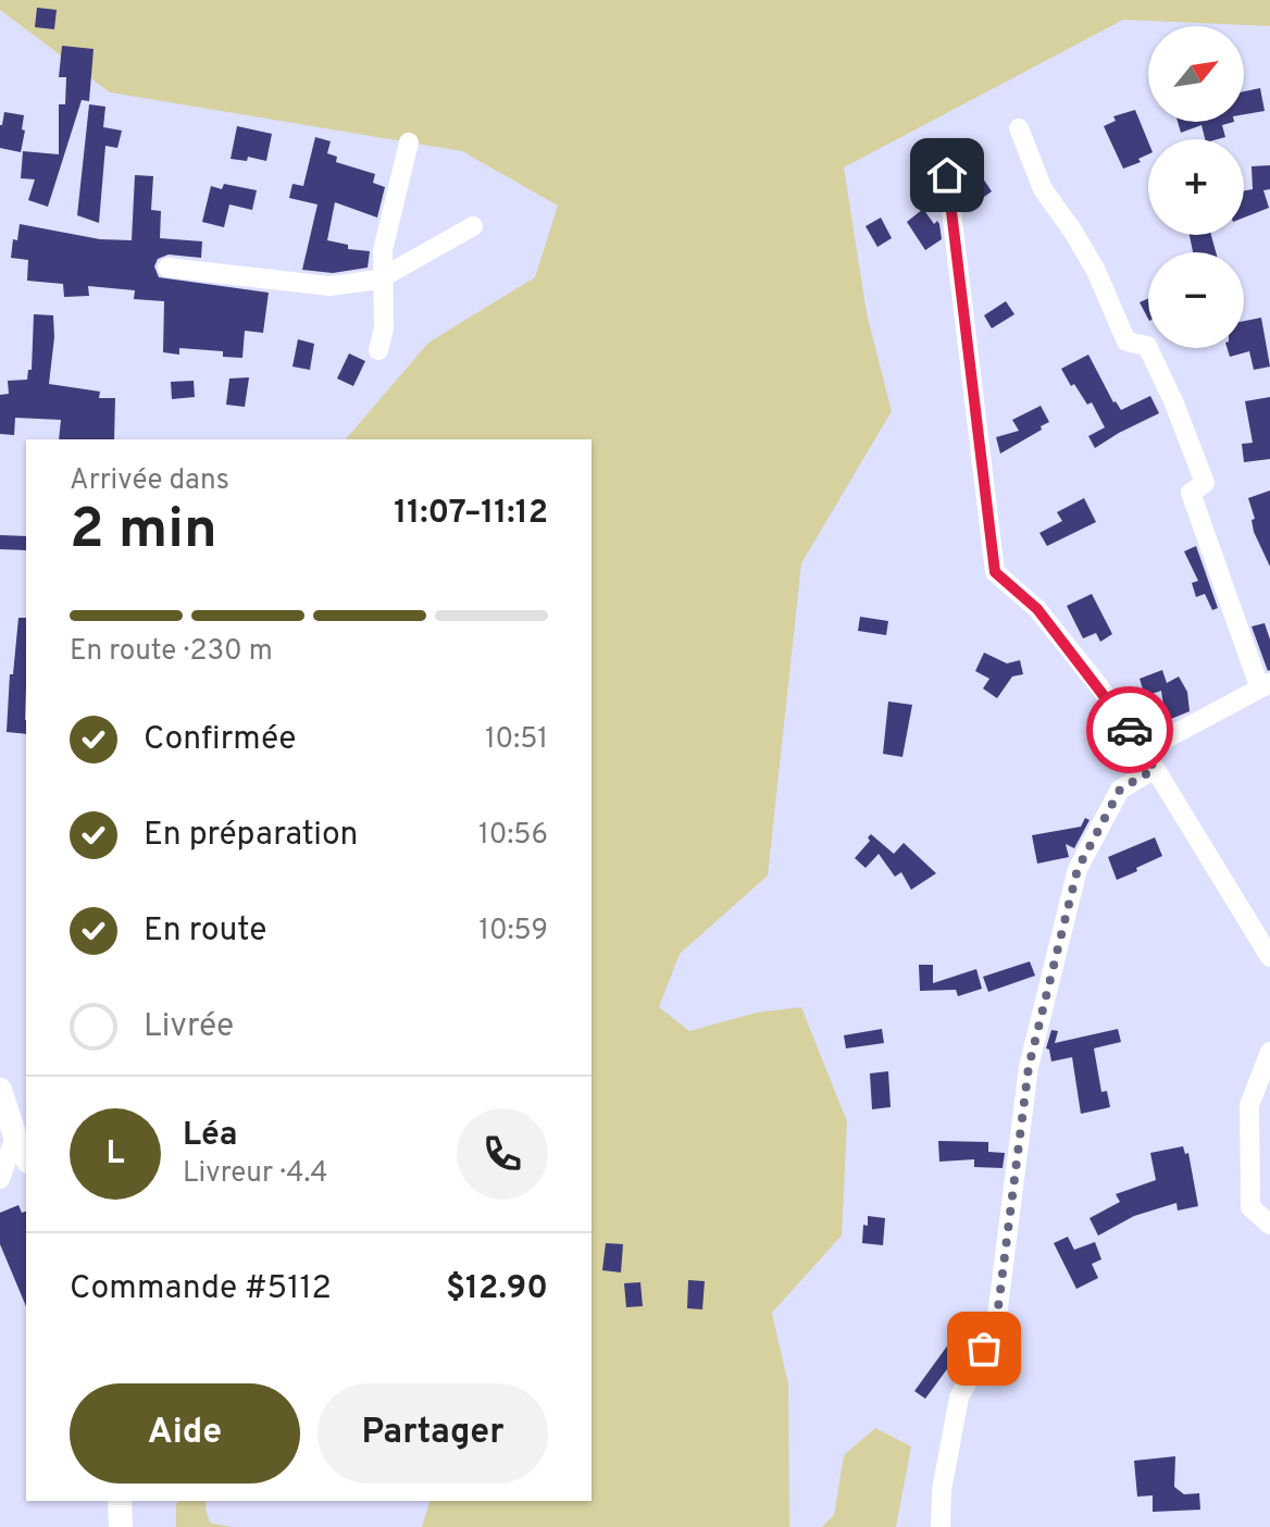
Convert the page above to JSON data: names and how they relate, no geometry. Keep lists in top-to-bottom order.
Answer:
{
  "north": "top right",
  "page": {
    "map_buttons": ["+", "−"],
    "heading": ["2 min", "Arrivée dans", "11:07–11:12"],
    "panel": [
      "Léa",
      "Livreur · 4.4",
      "Commande #5112",
      "$12.90"
    ],
    "bar": "En route · 230 m",
    "list": [
      ["Confirmée", "10:51"],
      ["En préparation", "10:56"],
      ["En route", "10:59"],
      "Livrée"
    ],
    "round": "L",
    "buttons": ["Aide", "Partager"]
  }
}
